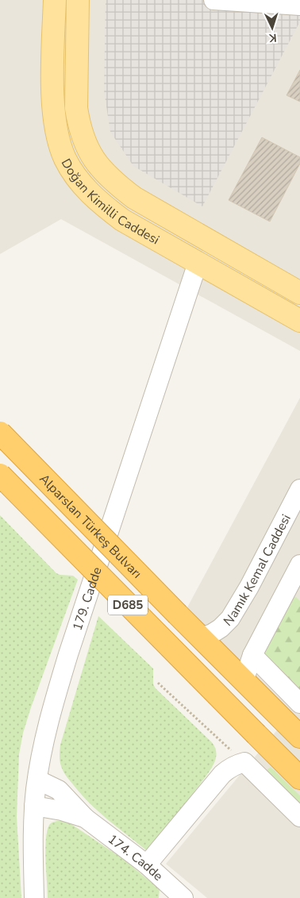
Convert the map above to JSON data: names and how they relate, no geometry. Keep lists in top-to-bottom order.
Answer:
{
  "streets": {
    "highway": ["Alparslan Türkeş Bulvarı", "D685"],
    "main road": ["Doğan Kimilli Caddesi"],
    "street": ["Namık Kemal Caddesi", "179. Cadde", "174. Cadde"]
  },
  "crossings": [
    ["Doğan Kimilli Caddesi", "179. Cadde"],
    ["Alparslan Türkeş Bulvarı", "Namık Kemal Caddesi"]
  ],
  "north": "bottom"
}
